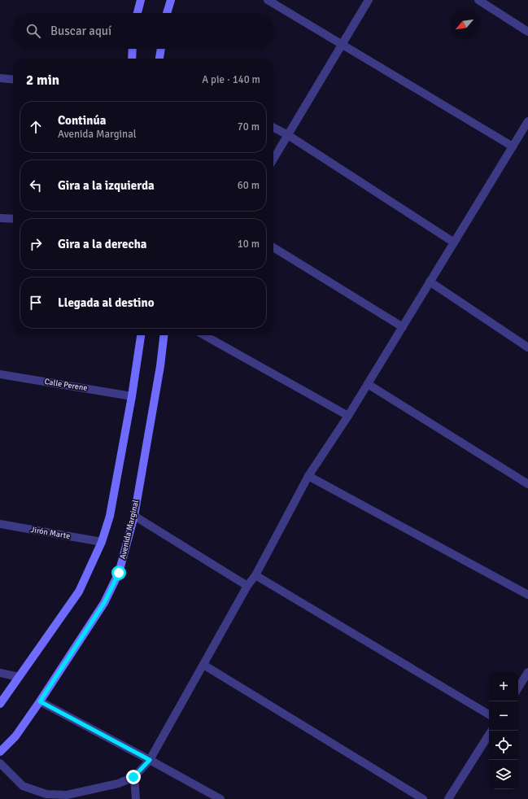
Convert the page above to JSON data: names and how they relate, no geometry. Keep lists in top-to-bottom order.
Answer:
{
  "streets": {
    "main road": ["Avenida Marginal"],
    "street": ["Calle Perene", "Jirón Marte"]
  },
  "north": "bottom left",
  "page": {
    "search": "Buscar aquí",
    "heading": ["2 min", "A pie · 140 m"],
    "list": [
      ["Continúa", "Avenida Marginal", "70 m"],
      ["Gira a la izquierda", "60 m"],
      ["Gira a la derecha", "10 m"],
      "Llegada al destino"
    ],
    "map_buttons": ["+", "−"]
  }
}
